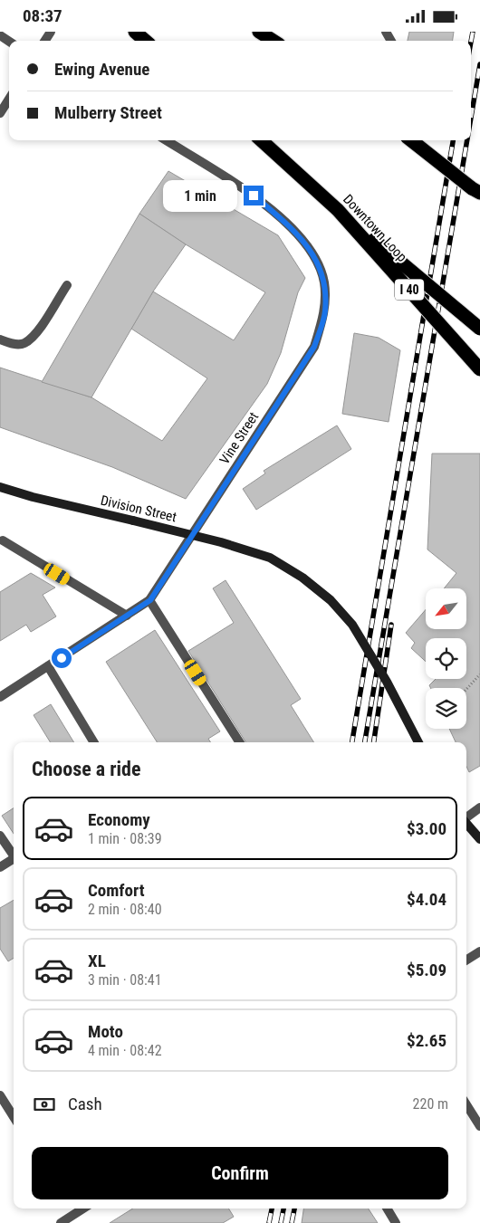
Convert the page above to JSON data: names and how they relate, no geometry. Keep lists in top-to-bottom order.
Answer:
{
  "streets": {
    "highway": ["Downtown Loop", "I 40"],
    "main road": ["Division Street"],
    "street": ["Vine Street"]
  },
  "north": "bottom left",
  "page": {
    "status": "08:37",
    "banner": ["Ewing Avenue", "Mulberry Street"],
    "bubble": "1 min",
    "heading": "Choose a ride",
    "list": [
      {
        "name": "Economy",
        "note": "1 min · 08:39",
        "value": "$3.00"
      },
      {
        "name": "Comfort",
        "note": "2 min · 08:40",
        "value": "$4.04"
      },
      {
        "name": "XL",
        "note": "3 min · 08:41",
        "value": "$5.09"
      },
      {
        "name": "Moto",
        "note": "4 min · 08:42",
        "value": "$2.65"
      }
    ],
    "pay": ["Cash", "220 m"],
    "buttons": "Confirm"
  }
}
